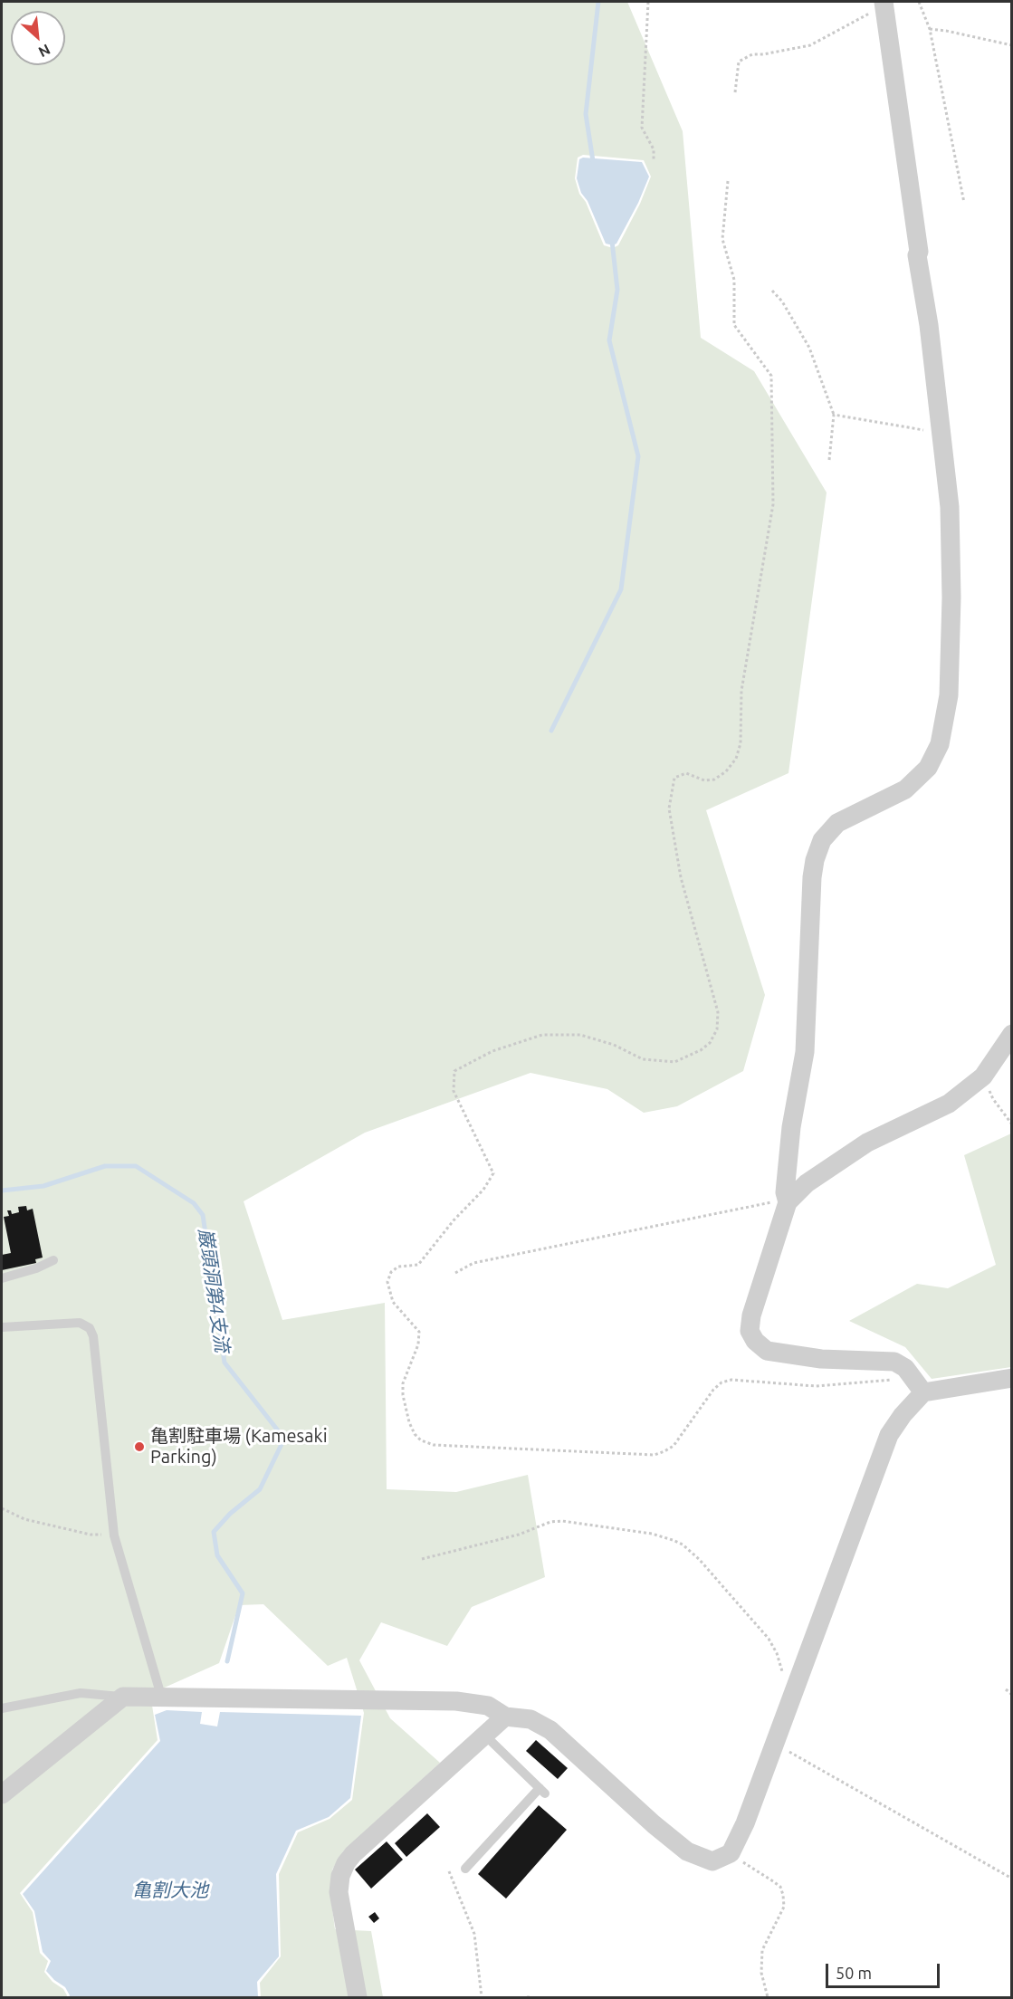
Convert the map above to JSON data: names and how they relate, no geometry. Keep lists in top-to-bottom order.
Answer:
{
  "water": ["巌頭洞第4支流", "亀割大池"],
  "places": ["亀割駐車場 (Kamesaki Parking)"],
  "scale_bar": "50 m",
  "north": "bottom right"
}
